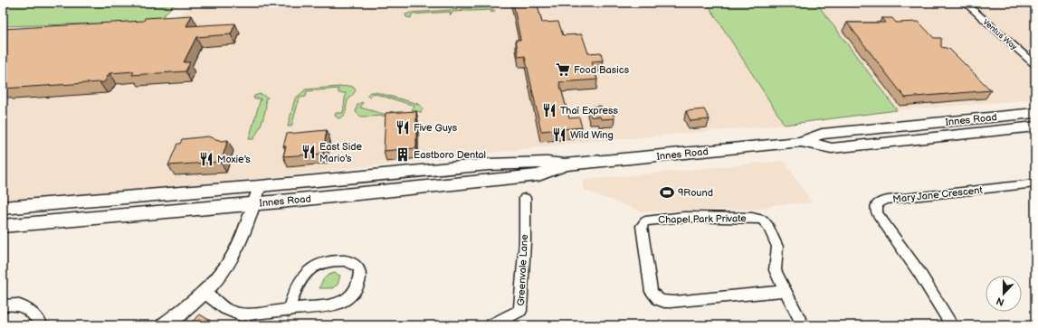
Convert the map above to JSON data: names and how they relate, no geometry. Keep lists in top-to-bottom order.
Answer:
{
  "streets": {
    "main road": ["Innes Road"],
    "street": [
      "Ventus Way",
      "Mary Jane Crescent",
      "Chapel Park Private",
      "Greenvale Lane"
    ]
  },
  "places": {
    "supermarket": ["Food Basics"],
    "restaurant": [
      "Thaï Express",
      "Five Guys",
      "Wild Wing",
      "East Side Mario's",
      "Moxie's"
    ],
    "building": ["Eastboro Dental"],
    "sports": ["9Round"]
  },
  "north": "bottom"
}
